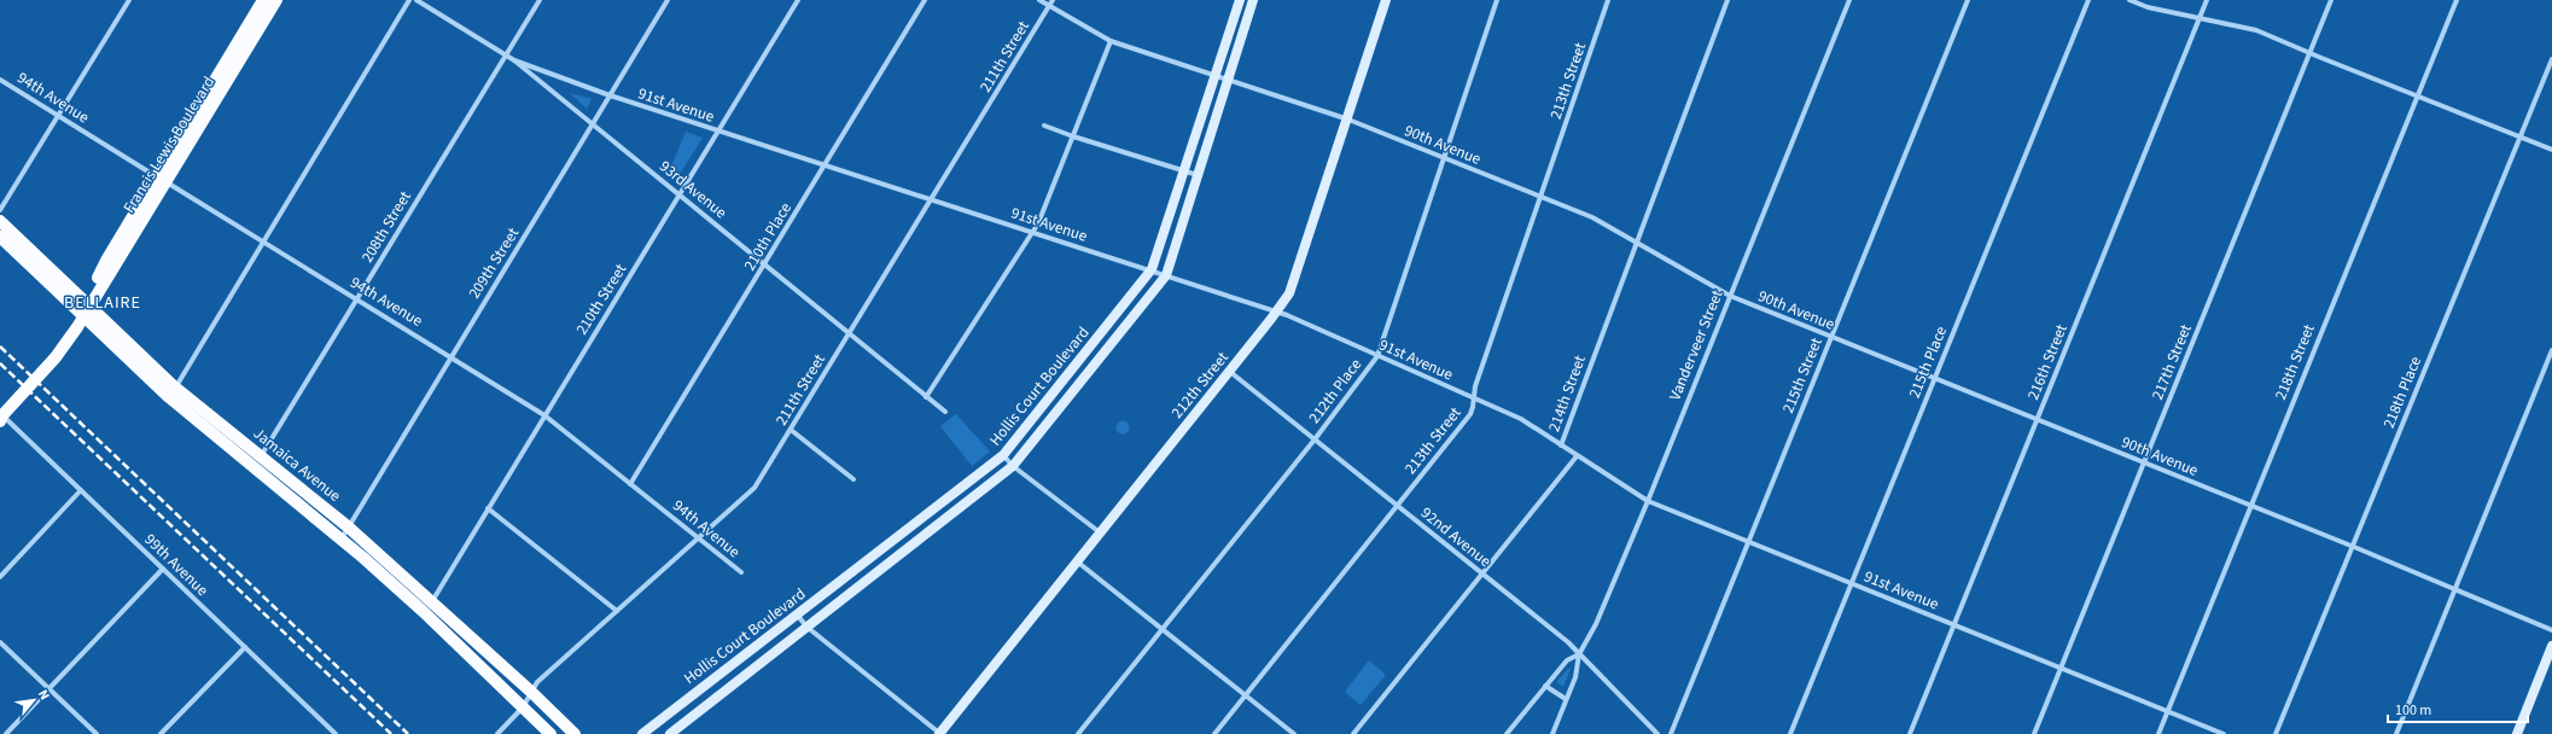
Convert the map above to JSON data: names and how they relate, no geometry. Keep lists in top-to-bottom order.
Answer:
{
  "streets": {
    "main road": [
      "Francis Lewis Boulevard",
      "212th Street",
      "Hollis Court Boulevard",
      "Jamaica Avenue"
    ],
    "street": [
      "211th Street",
      "213th Street",
      "94th Avenue",
      "91st Avenue",
      "90th Avenue",
      "93rd Avenue",
      "208th Street",
      "210th Place",
      "209th Street",
      "210th Street",
      "Vanderveer Street",
      "215th Place",
      "216th Street",
      "217th Street",
      "218th Street",
      "215th Street",
      "212th Place",
      "218th Place",
      "214th Street",
      "92nd Avenue",
      "99th Avenue"
    ]
  },
  "crossings": [
    ["211th Street", "94th Avenue"],
    ["211th Street", "91st Avenue"],
    ["211th Street", "90th Avenue"],
    ["211th Street", "93rd Avenue"],
    ["211th Street", "Jamaica Avenue"],
    ["213th Street", "91st Avenue"],
    ["213th Street", "90th Avenue"],
    ["213th Street", "92nd Avenue"],
    ["94th Avenue", "Francis Lewis Boulevard"],
    ["94th Avenue", "208th Street"],
    ["94th Avenue", "210th Place"],
    ["94th Avenue", "209th Street"],
    ["94th Avenue", "210th Street"],
    ["91st Avenue", "93rd Avenue"],
    ["91st Avenue", "210th Place"],
    ["91st Avenue", "209th Street"],
    ["91st Avenue", "210th Street"],
    ["91st Avenue", "Vanderveer Street"],
    ["91st Avenue", "215th Place"],
    ["91st Avenue", "216th Street"],
    ["91st Avenue", "217th Street"],
    ["91st Avenue", "218th Street"],
    ["91st Avenue", "215th Street"],
    ["91st Avenue", "212th Street"],
    ["91st Avenue", "Hollis Court Boulevard"],
    ["91st Avenue", "212th Place"],
    ["91st Avenue", "214th Street"],
    ["Francis Lewis Boulevard", "Jamaica Avenue"],
    ["Francis Lewis Boulevard", "99th Avenue"],
    ["90th Avenue", "Vanderveer Street"],
    ["90th Avenue", "215th Place"],
    ["90th Avenue", "216th Street"],
    ["90th Avenue", "217th Street"],
    ["90th Avenue", "218th Street"],
    ["90th Avenue", "215th Street"],
    ["90th Avenue", "212th Street"],
    ["90th Avenue", "Hollis Court Boulevard"],
    ["90th Avenue", "212th Place"],
    ["90th Avenue", "218th Place"],
    ["90th Avenue", "214th Street"],
    ["93rd Avenue", "208th Street"],
    ["93rd Avenue", "210th Place"],
    ["93rd Avenue", "209th Street"],
    ["93rd Avenue", "210th Street"],
    ["208th Street", "Jamaica Avenue"],
    ["209th Street", "Jamaica Avenue"],
    ["210th Street", "Jamaica Avenue"],
    ["Vanderveer Street", "92nd Avenue"],
    ["212th Street", "92nd Avenue"],
    ["212th Place", "92nd Avenue"]
  ],
  "districts": ["BELLAIRE"],
  "scale_bar": "100 m",
  "north": "top right"
}
